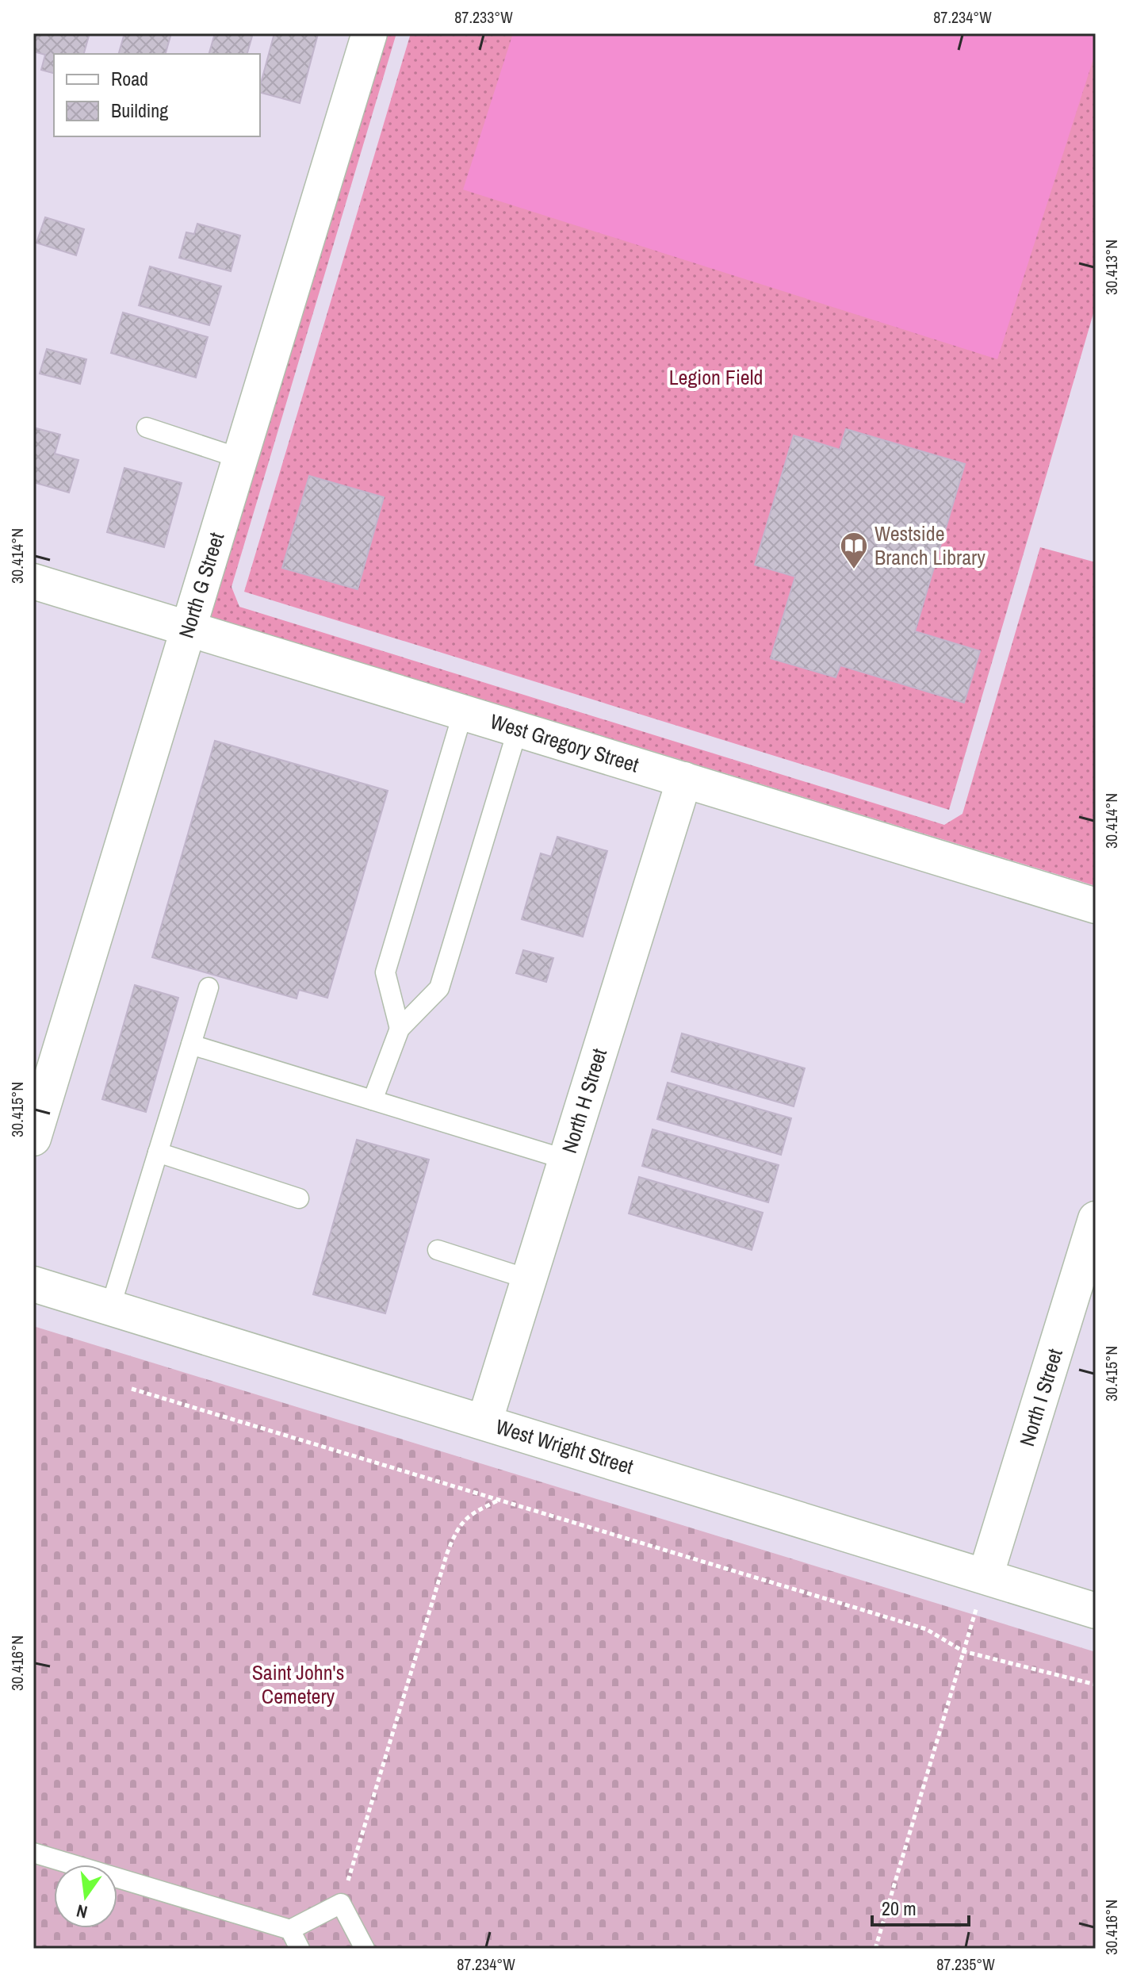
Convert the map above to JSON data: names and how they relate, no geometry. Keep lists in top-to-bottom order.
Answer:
{
  "streets": {
    "street": [
      "North G Street",
      "West Gregory Street",
      "North H Street",
      "North I Street",
      "West Wright Street"
    ]
  },
  "crossings": [
    ["North G Street", "West Gregory Street"],
    ["West Gregory Street", "North H Street"],
    ["North H Street", "West Wright Street"],
    ["North I Street", "West Wright Street"]
  ],
  "parks": ["Legion Field", "Saint John's Cemetery"],
  "places": {
    "library": ["Westside Branch Library"]
  },
  "legend": ["Road", "Building"],
  "scale_bar": "20 m",
  "north": "bottom",
  "coordinates": [
    "87.233°W",
    "87.234°W",
    "30.413°N",
    "30.414°N",
    "30.415°N",
    "30.416°N",
    "87.235°W"
  ]
}
